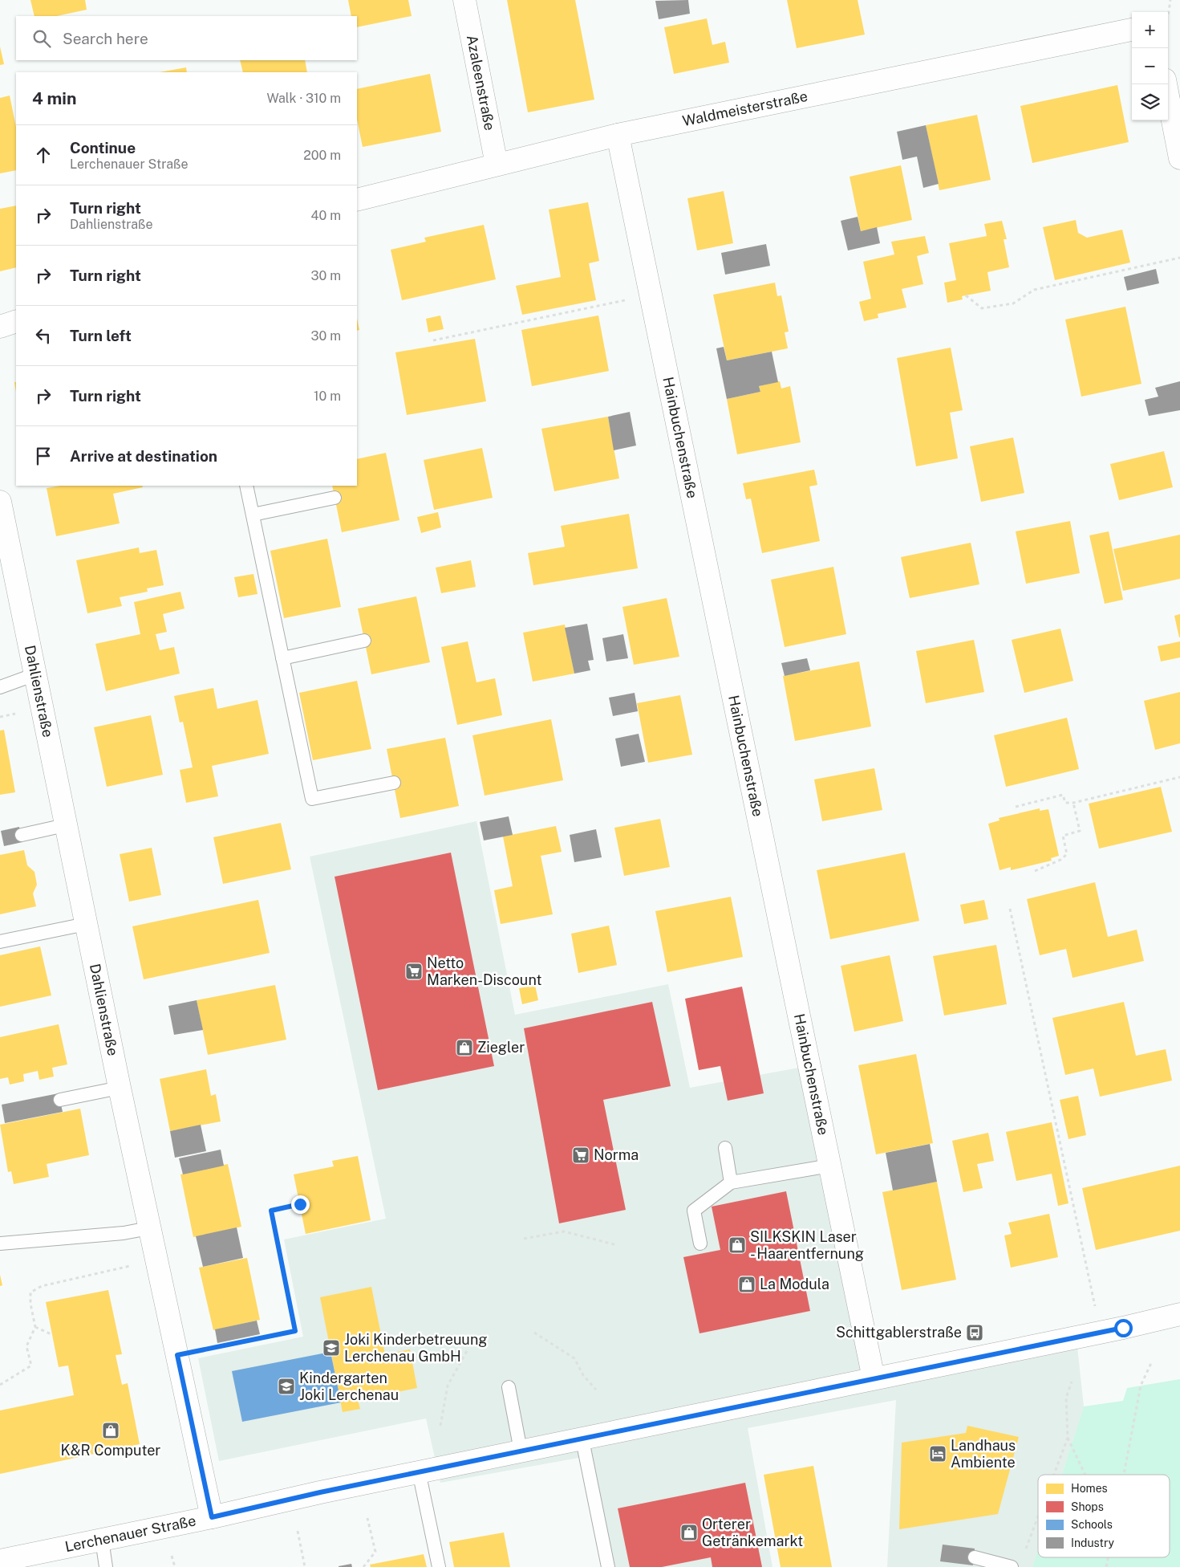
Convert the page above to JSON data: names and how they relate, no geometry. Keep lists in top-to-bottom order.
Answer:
{
  "streets": {
    "street": [
      "Azaleenstraße",
      "Waldmeisterstraße",
      "Hainbuchenstraße",
      "Dahlienstraße",
      "Lerchenauer Straße"
    ]
  },
  "crossings": [
    ["Azaleenstraße", "Waldmeisterstraße"],
    ["Waldmeisterstraße", "Hainbuchenstraße"],
    ["Hainbuchenstraße", "Lerchenauer Straße"],
    ["Dahlienstraße", "Lerchenauer Straße"]
  ],
  "places": {
    "supermarket": ["Netto Marken-Discount", "Norma"],
    "shop": [
      "Ziegler",
      "SILKSKIN Laser - Haarentfernung",
      "La Modula",
      "K&R Computer",
      "Orterer Getränkemarkt"
    ],
    "bus stop": ["Schittgablerstraße"],
    "school or university": ["Joki Kinderbetreuung Lerchenau GmbH", "Kindergarten Joki Lerchenau"],
    "hotel": ["Landhaus Ambiente"]
  },
  "legend": [
    "Homes",
    "Shops",
    "Schools",
    "Industry"
  ],
  "page": {
    "map_buttons": ["+", "−"],
    "search": "Search here",
    "heading": ["4 min", "Walk · 310 m"],
    "list": [
      ["Continue", "Lerchenauer Straße", "200 m"],
      ["Turn right", "Dahlienstraße", "40 m"],
      ["Turn right", "30 m"],
      ["Turn left", "30 m"],
      ["Turn right", "10 m"],
      "Arrive at destination"
    ]
  }
}
